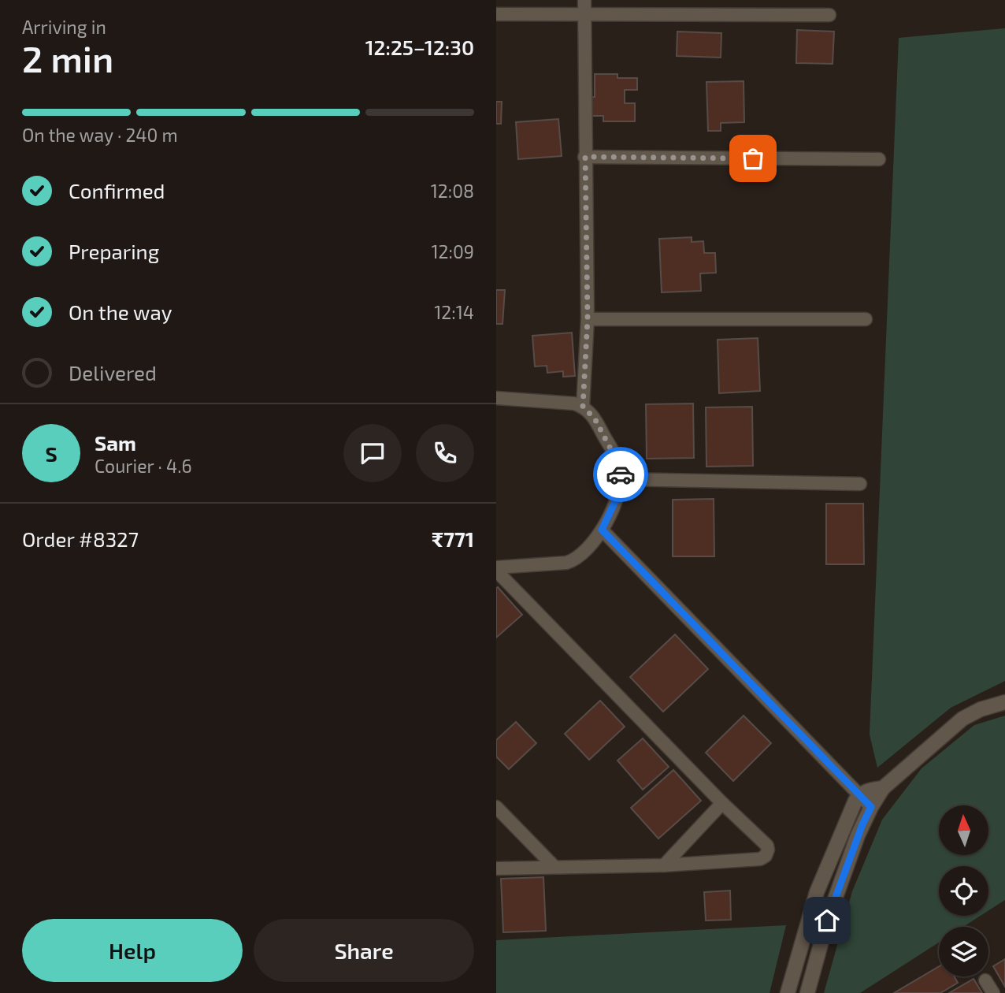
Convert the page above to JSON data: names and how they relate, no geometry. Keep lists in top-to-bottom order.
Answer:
{
  "north": "top",
  "page": {
    "heading": ["2 min", "Arriving in", "12:25–12:30"],
    "panel": [
      "Sam",
      "Courier · 4.6",
      "Order #8327",
      "₹771"
    ],
    "bar": "On the way · 240 m",
    "list": [
      ["Confirmed", "12:08"],
      ["Preparing", "12:09"],
      ["On the way", "12:14"],
      "Delivered"
    ],
    "round": "S",
    "buttons": ["Help", "Share"]
  }
}
